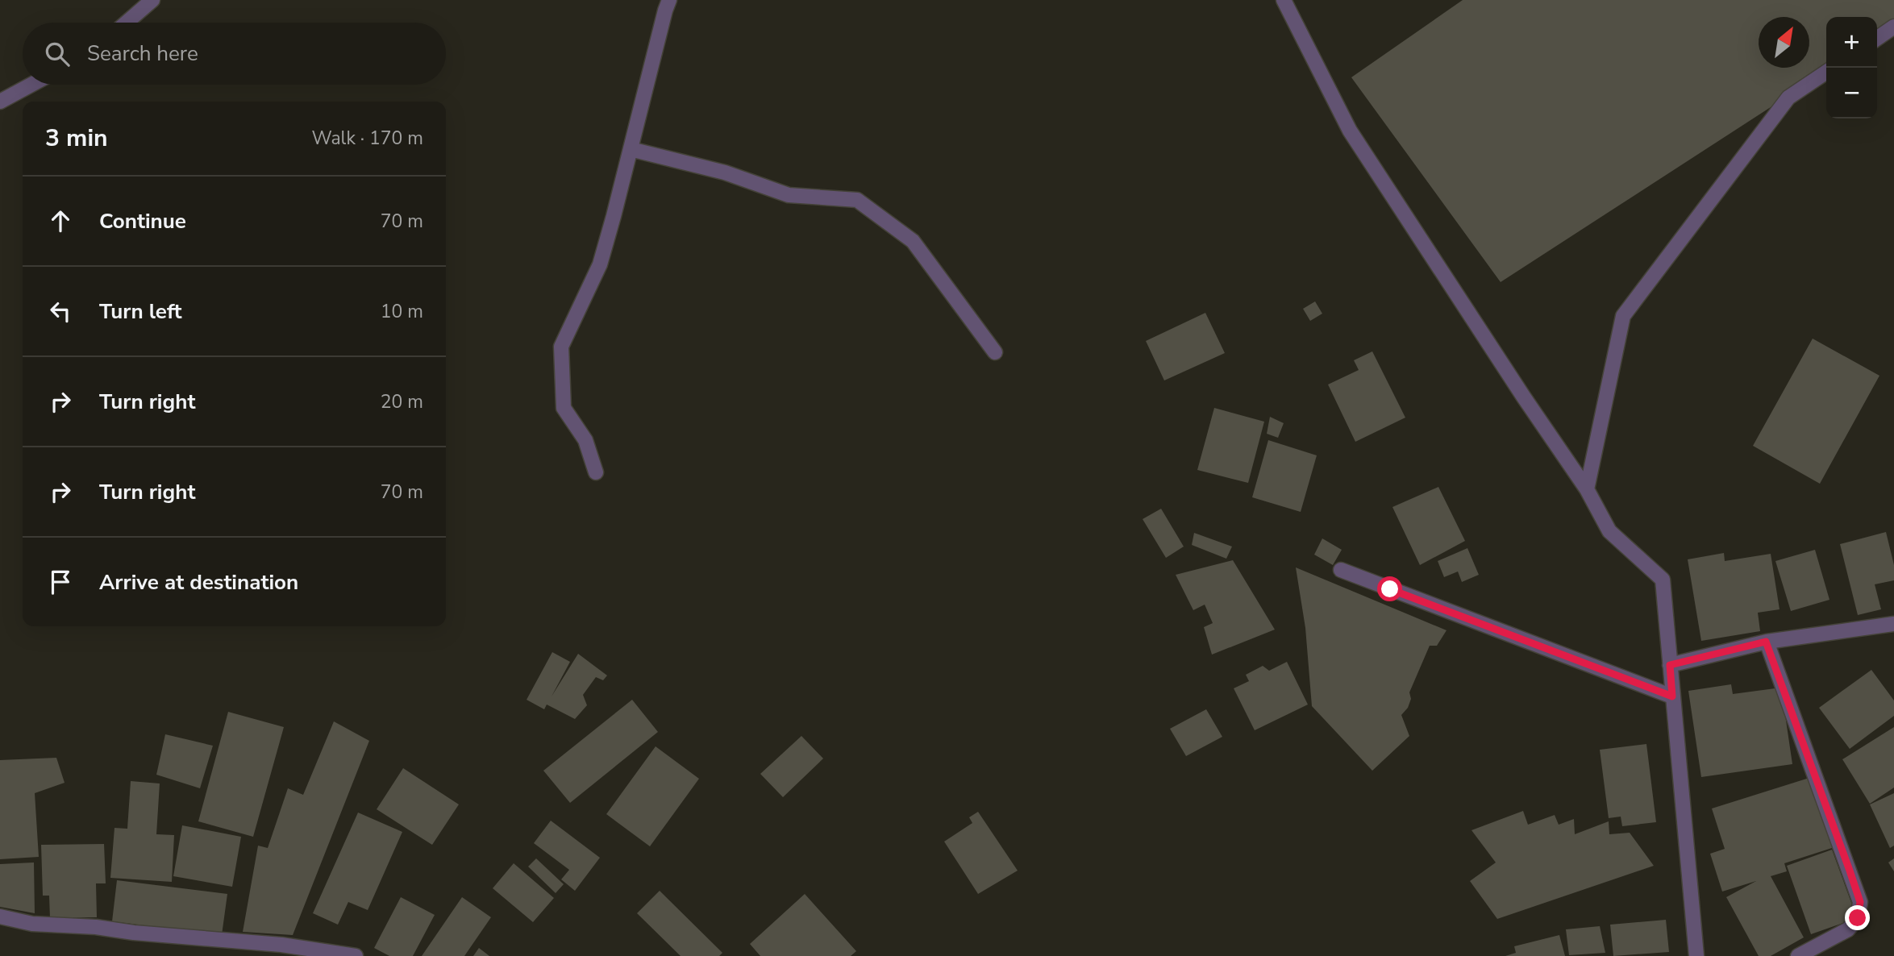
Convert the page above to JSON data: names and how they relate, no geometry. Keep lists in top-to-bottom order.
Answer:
{
  "north": "top right",
  "page": {
    "map_buttons": ["+", "−"],
    "search": "Search here",
    "heading": ["3 min", "Walk · 170 m"],
    "list": [
      ["Continue", "70 m"],
      ["Turn left", "10 m"],
      ["Turn right", "20 m"],
      ["Turn right", "70 m"],
      "Arrive at destination"
    ]
  }
}
